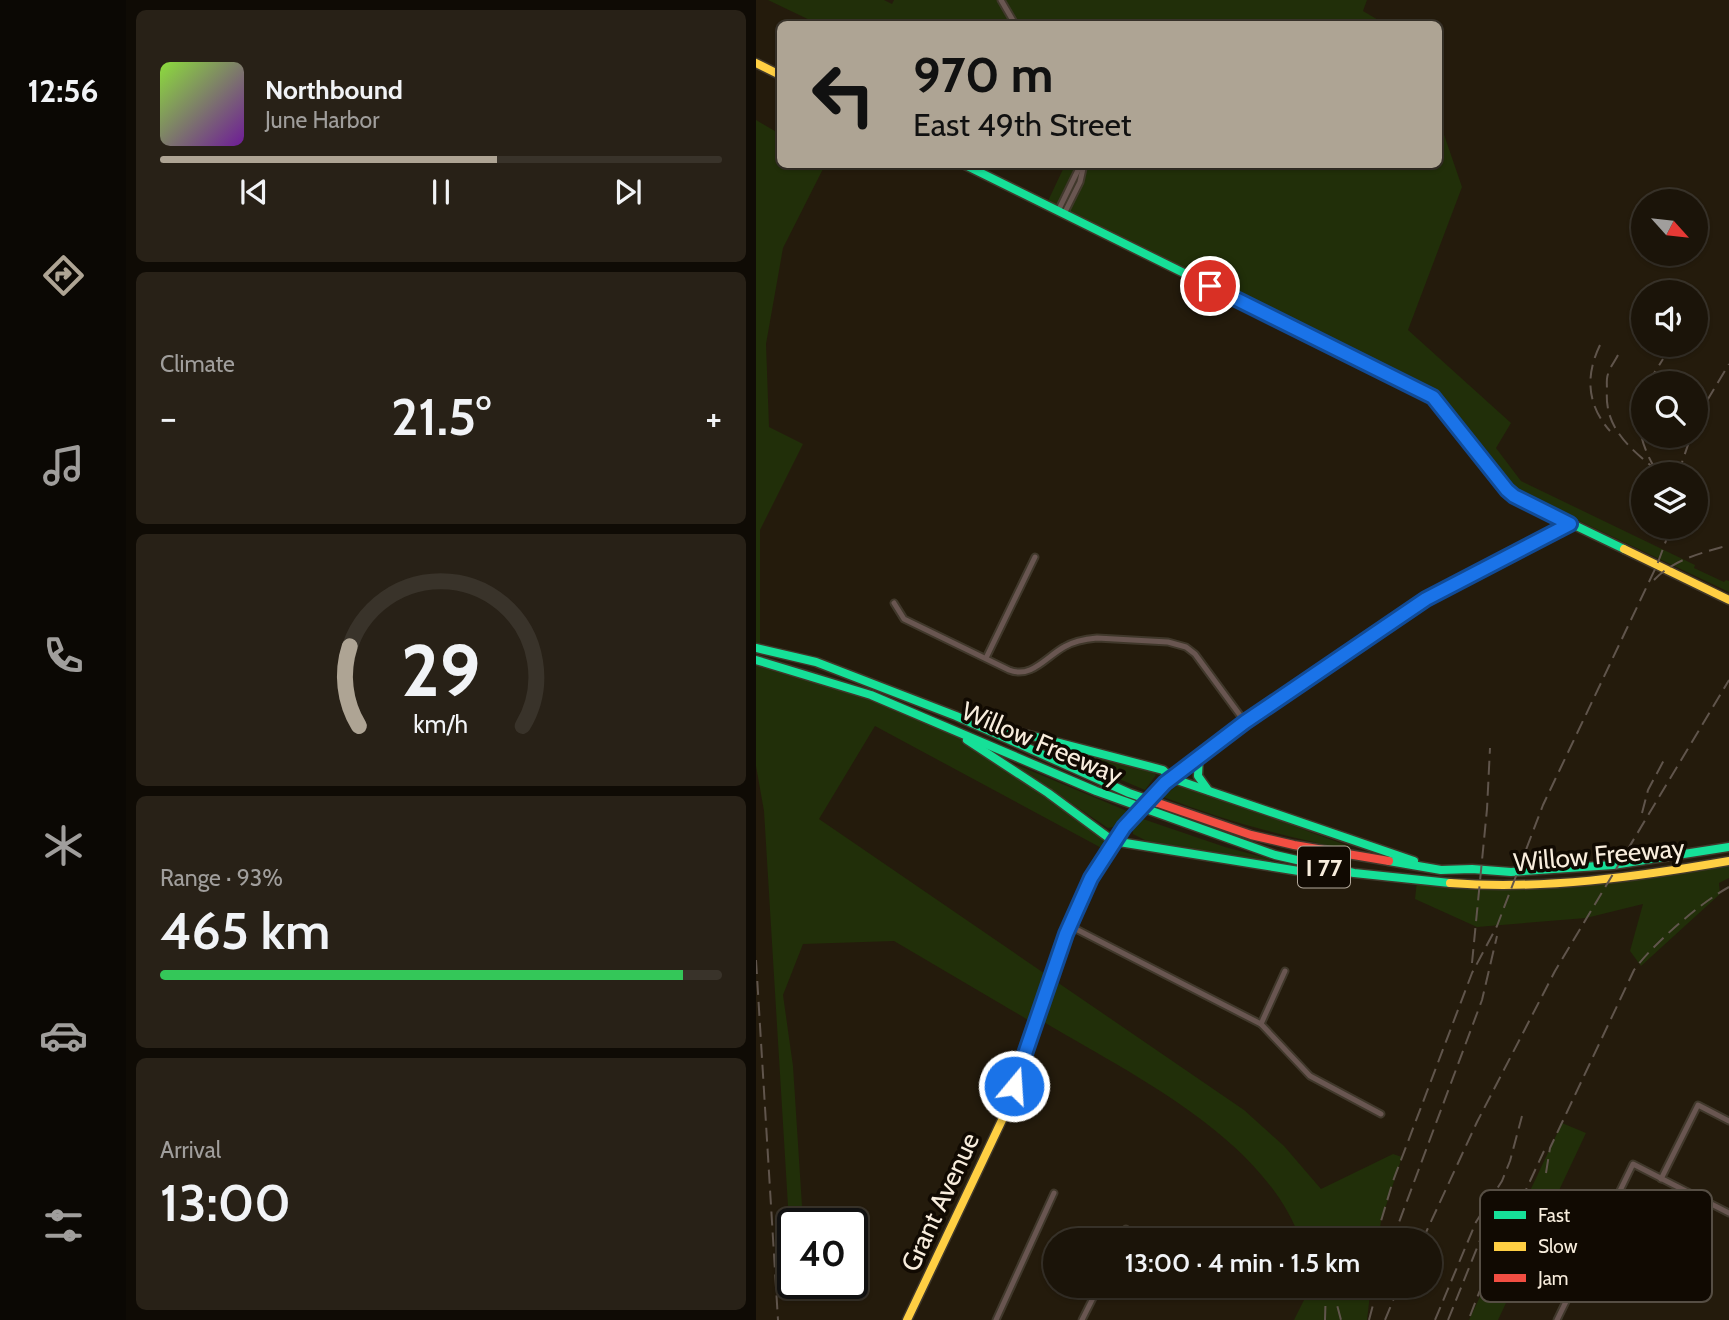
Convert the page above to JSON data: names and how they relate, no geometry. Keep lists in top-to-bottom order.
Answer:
{
  "streets": {
    "main road": ["Willow Freeway", "I 77", "Grant Avenue"]
  },
  "legend": ["Fast", "Slow", "Jam"],
  "north": "bottom right",
  "page": {
    "tabs": "12:56",
    "turn": ["970 m", "East 49th Street"],
    "song": ["Northbound", "June Harbor"],
    "tile": [
      "Climate",
      ["Range · 93%", "465 km"],
      ["Arrival", "13:00"]
    ],
    "heat": ["−", "21.5°", "+"],
    "limit": "40",
    "trip": "13:00 · 4 min · 1.5 km",
    "gauge": ["29", "km/h"]
  }
}
